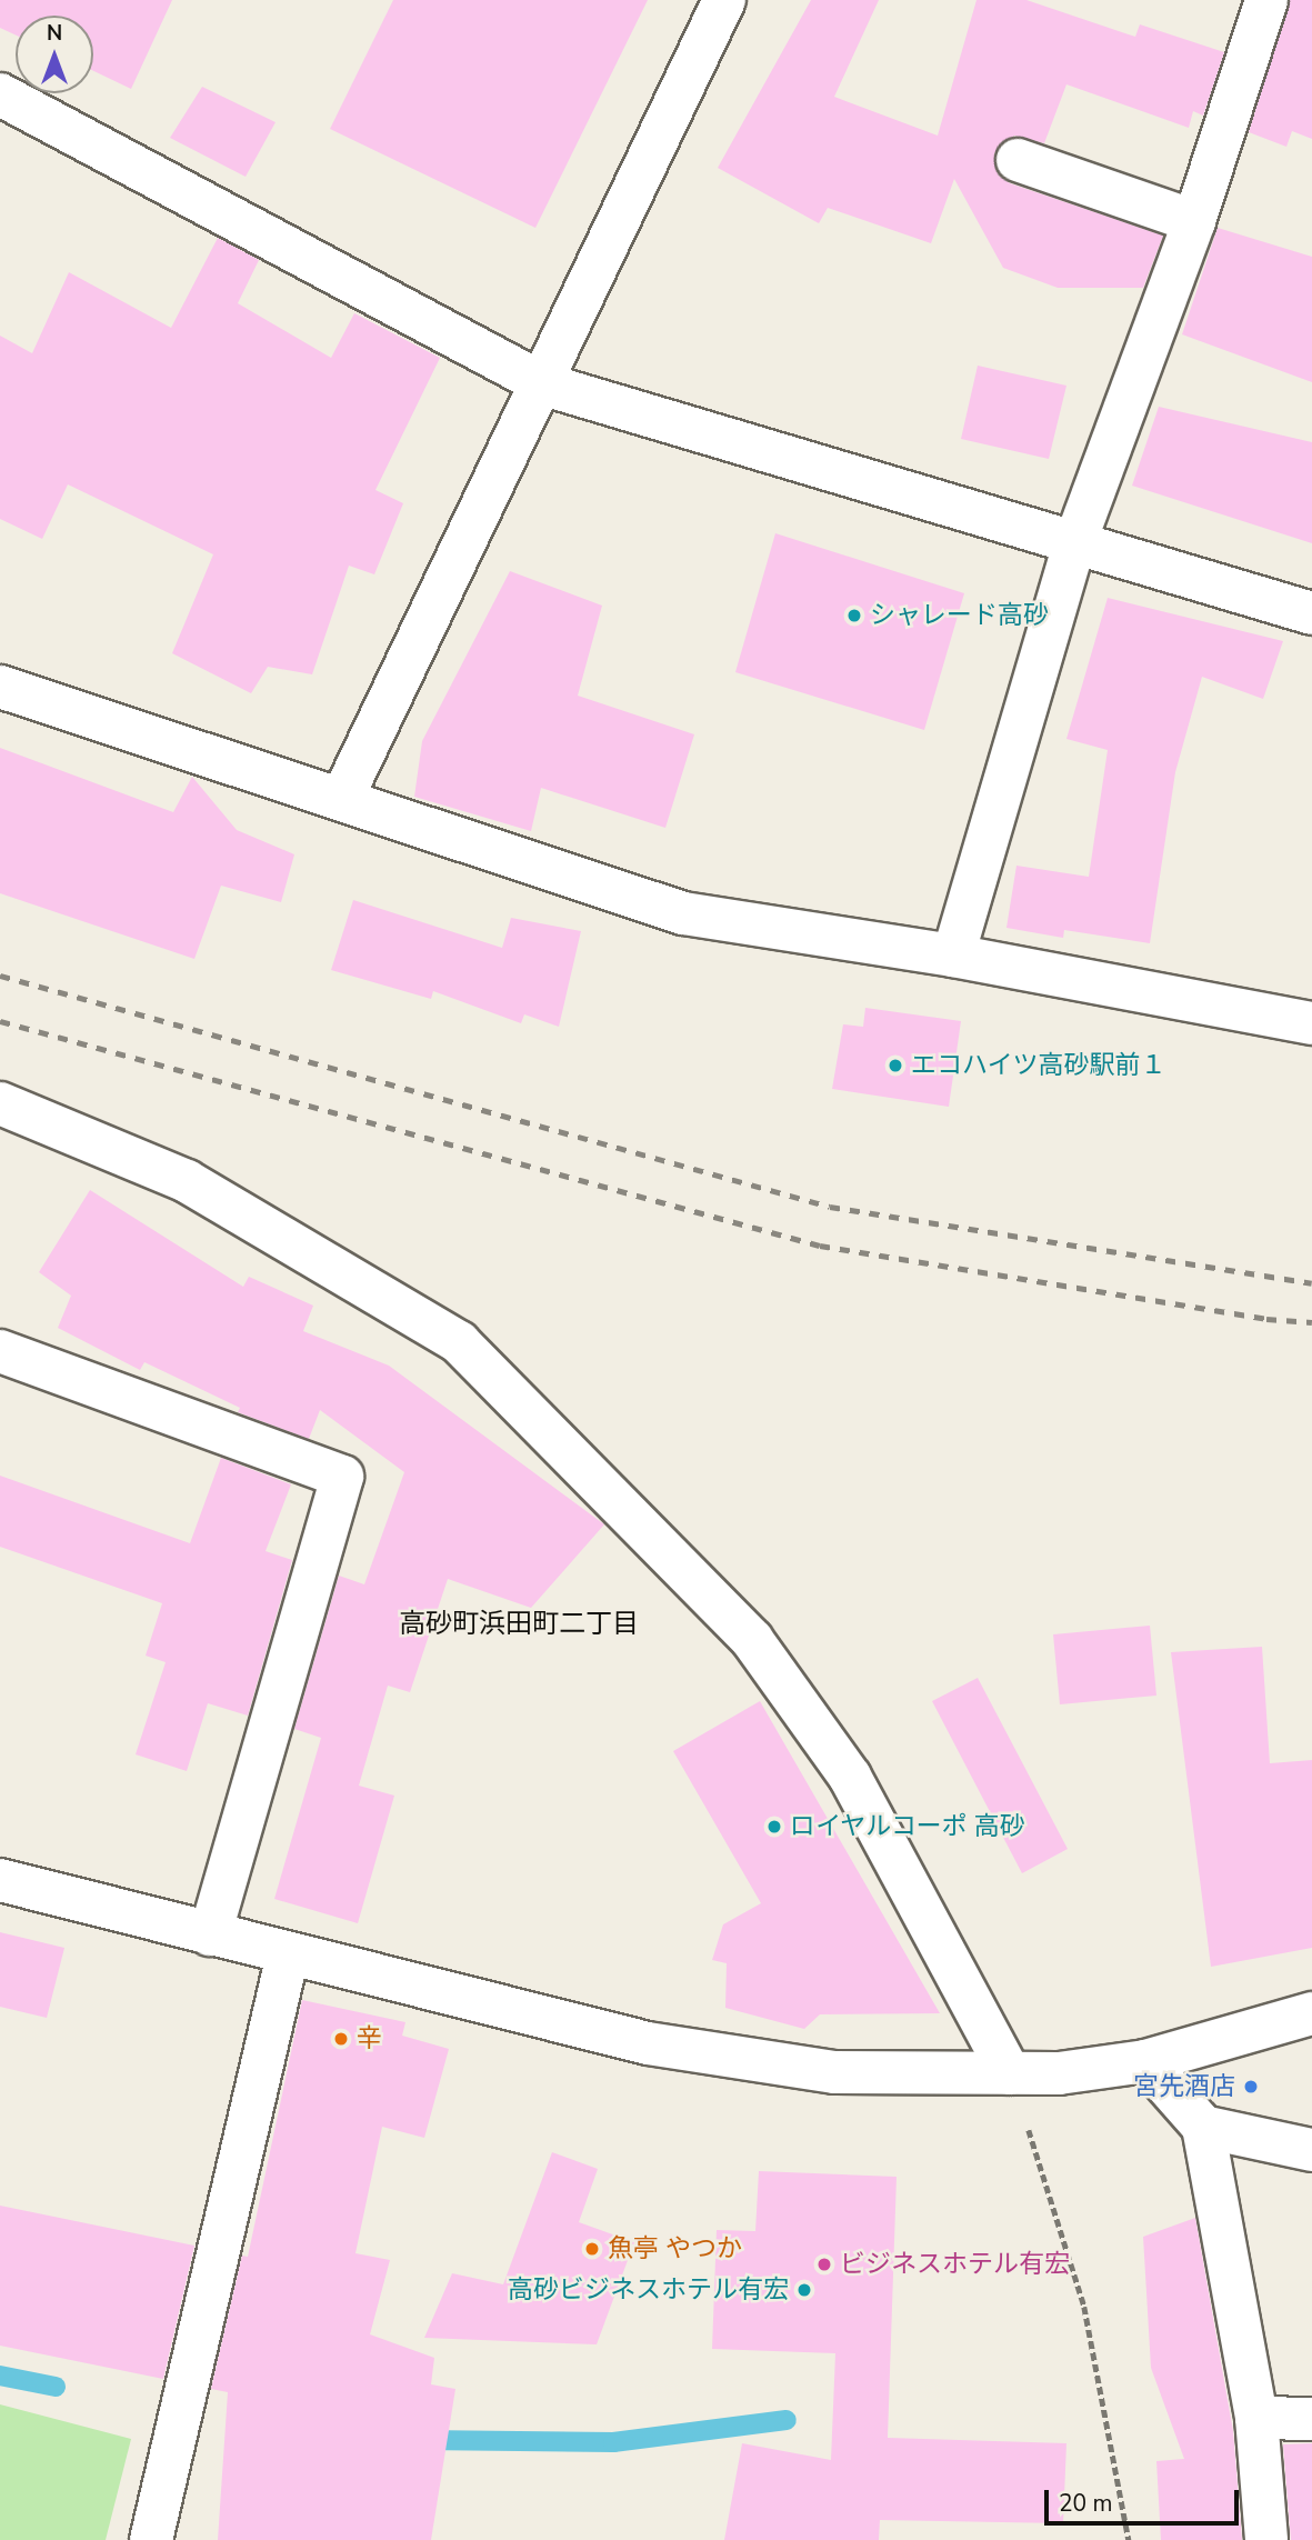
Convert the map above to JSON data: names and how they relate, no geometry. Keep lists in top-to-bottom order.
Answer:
{
  "districts": ["高砂町浜田町二丁目"],
  "places": [
    "シャレード高砂",
    "エコハイツ高砂駅前１",
    "ロイヤルコーポ 高砂",
    "辛",
    "宮先酒店",
    "魚亭 やつか",
    "ビジネスホテル有宏",
    "高砂ビジネスホテル有宏"
  ],
  "scale_bar": "20 m",
  "north": "top"
}
